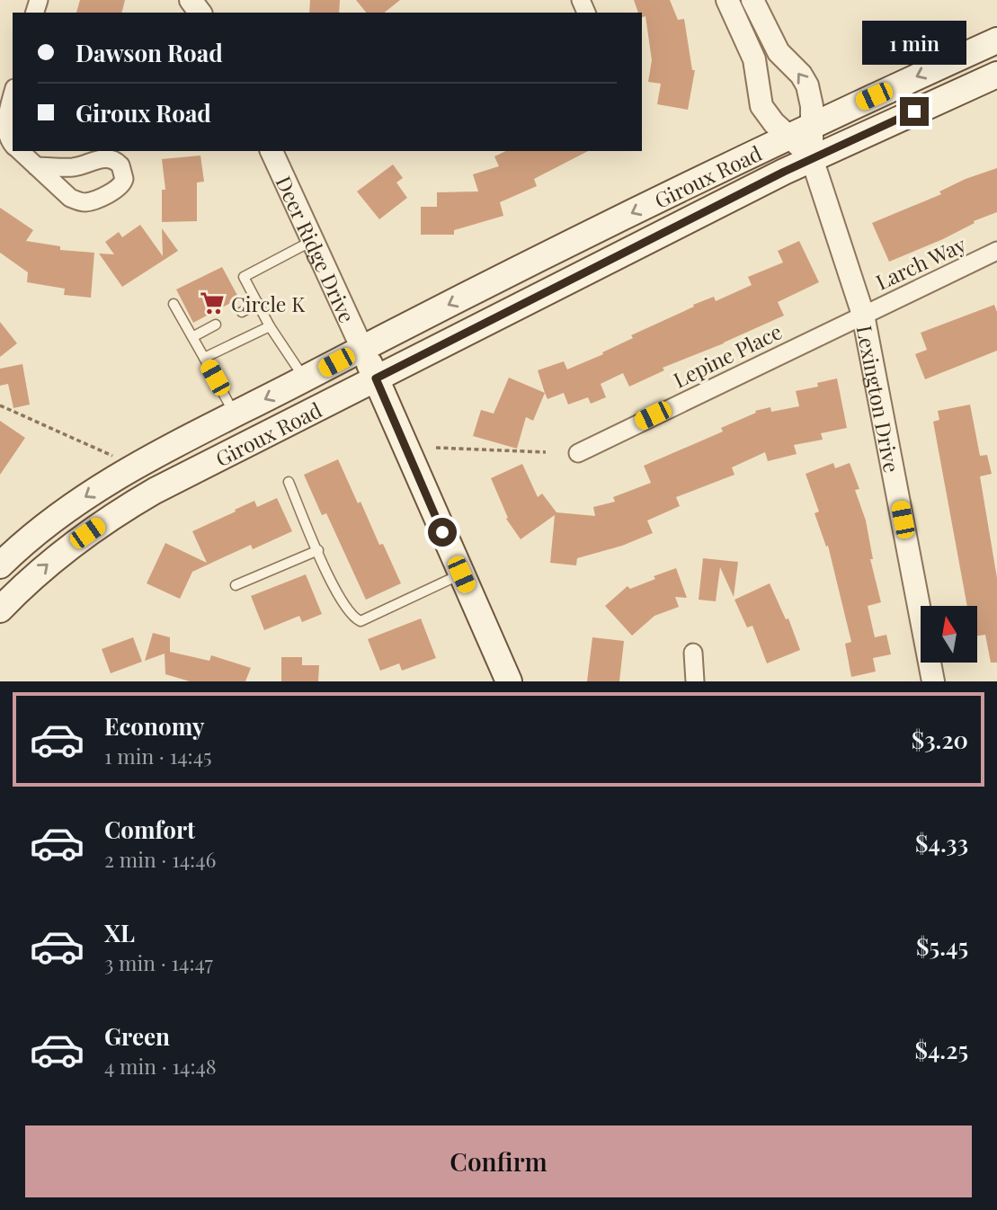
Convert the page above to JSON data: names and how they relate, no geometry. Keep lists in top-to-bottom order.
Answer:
{
  "streets": {
    "main road": ["Giroux Road"],
    "street": [
      "Deer Ridge Drive",
      "Larch Way",
      "Lepine Place",
      "Lexington Drive"
    ]
  },
  "crossings": [
    ["Giroux Road", "Deer Ridge Drive"],
    ["Giroux Road", "Lexington Drive"],
    ["Larch Way", "Lepine Place"],
    ["Larch Way", "Lexington Drive"],
    ["Lepine Place", "Lexington Drive"]
  ],
  "places": {
    "supermarket": ["Circle K"]
  },
  "north": "top",
  "page": {
    "banner": ["Dawson Road", "Giroux Road"],
    "bubble": "1 min",
    "list": [
      {
        "name": "Economy",
        "note": "1 min · 14:45",
        "value": "$3.20"
      },
      {
        "name": "Comfort",
        "note": "2 min · 14:46",
        "value": "$4.33"
      },
      {
        "name": "XL",
        "note": "3 min · 14:47",
        "value": "$5.45"
      },
      {
        "name": "Green",
        "note": "4 min · 14:48",
        "value": "$4.25"
      }
    ],
    "buttons": "Confirm"
  }
}
